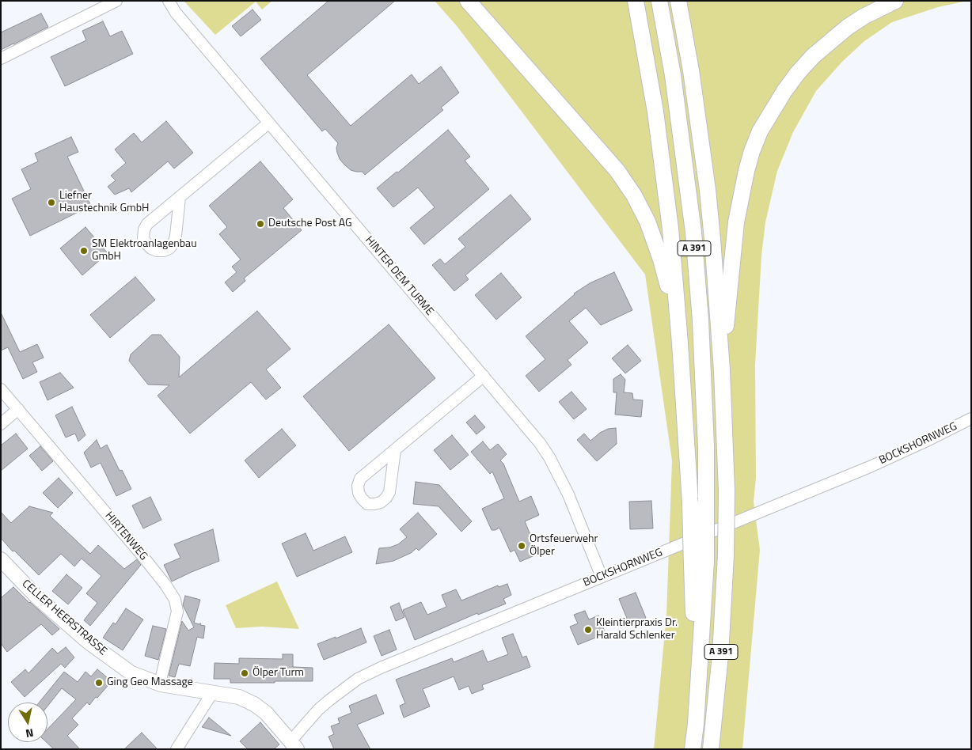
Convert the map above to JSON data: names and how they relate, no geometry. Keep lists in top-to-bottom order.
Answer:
{
  "streets": {
    "highway": ["A 391"],
    "main road": ["CELLER HEERSTRASSE"],
    "street": ["HINTER DEM TURME", "BOCKSHORNWEG", "HIRTENWEG"]
  },
  "crossings": [
    ["HINTER DEM TURME", "BOCKSHORNWEG"],
    ["BOCKSHORNWEG", "CELLER HEERSTRASSE"],
    ["HIRTENWEG", "CELLER HEERSTRASSE"]
  ],
  "places": [
    "Liefner Haustechnik GmbH",
    "Deutsche Post AG",
    "SM Elektroanlagenbau GmbH",
    "Ortsfeuerwehr Ölper",
    "Kleintierpraxis Dr. Harald Schlenker",
    "Ölper Turm",
    "Ging Geo Massage"
  ],
  "north": "bottom"
}
